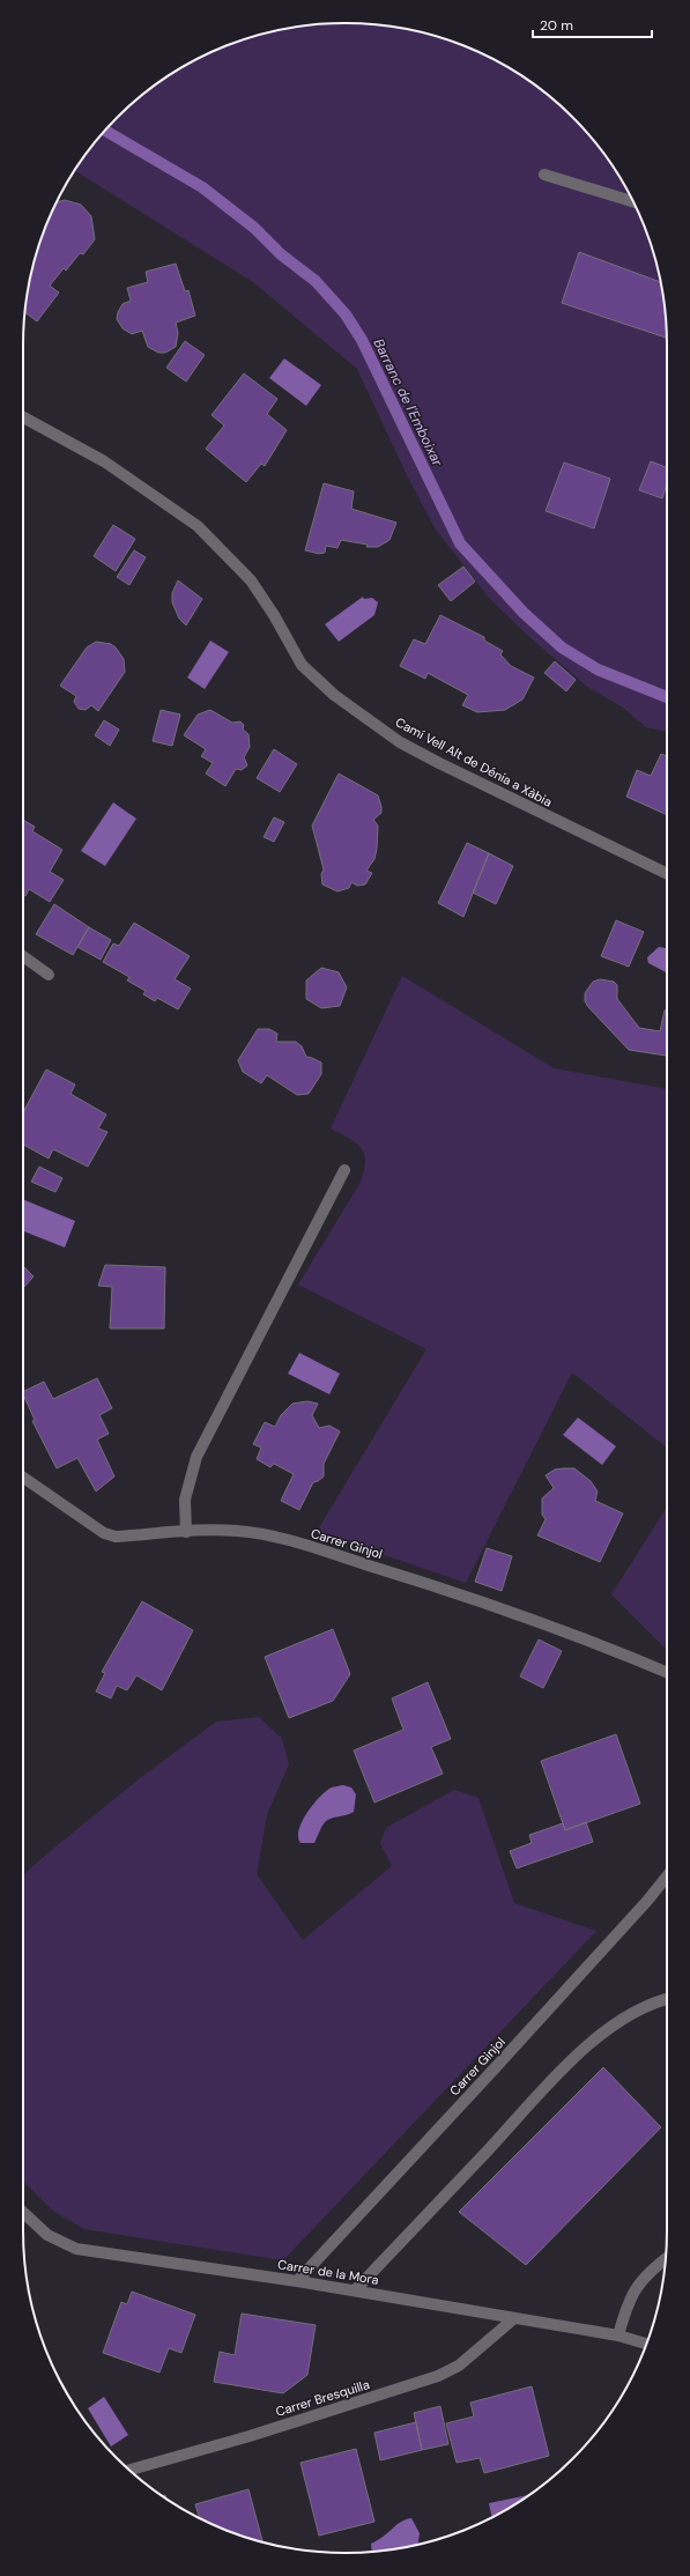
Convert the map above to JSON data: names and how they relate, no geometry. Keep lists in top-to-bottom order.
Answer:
{
  "streets": {
    "street": [
      "Camí Vell Alt de Dénia a Xàbia",
      "Carrer Ginjol",
      "Carrer de la Mora",
      "Carrer Bresquilla"
    ]
  },
  "crossings": [
    ["Carrer Ginjol", "Carrer de la Mora"],
    ["Carrer de la Mora", "Carrer Bresquilla"]
  ],
  "water": ["Barranc de l'Emboixar"],
  "scale_bar": "20 m"
}
